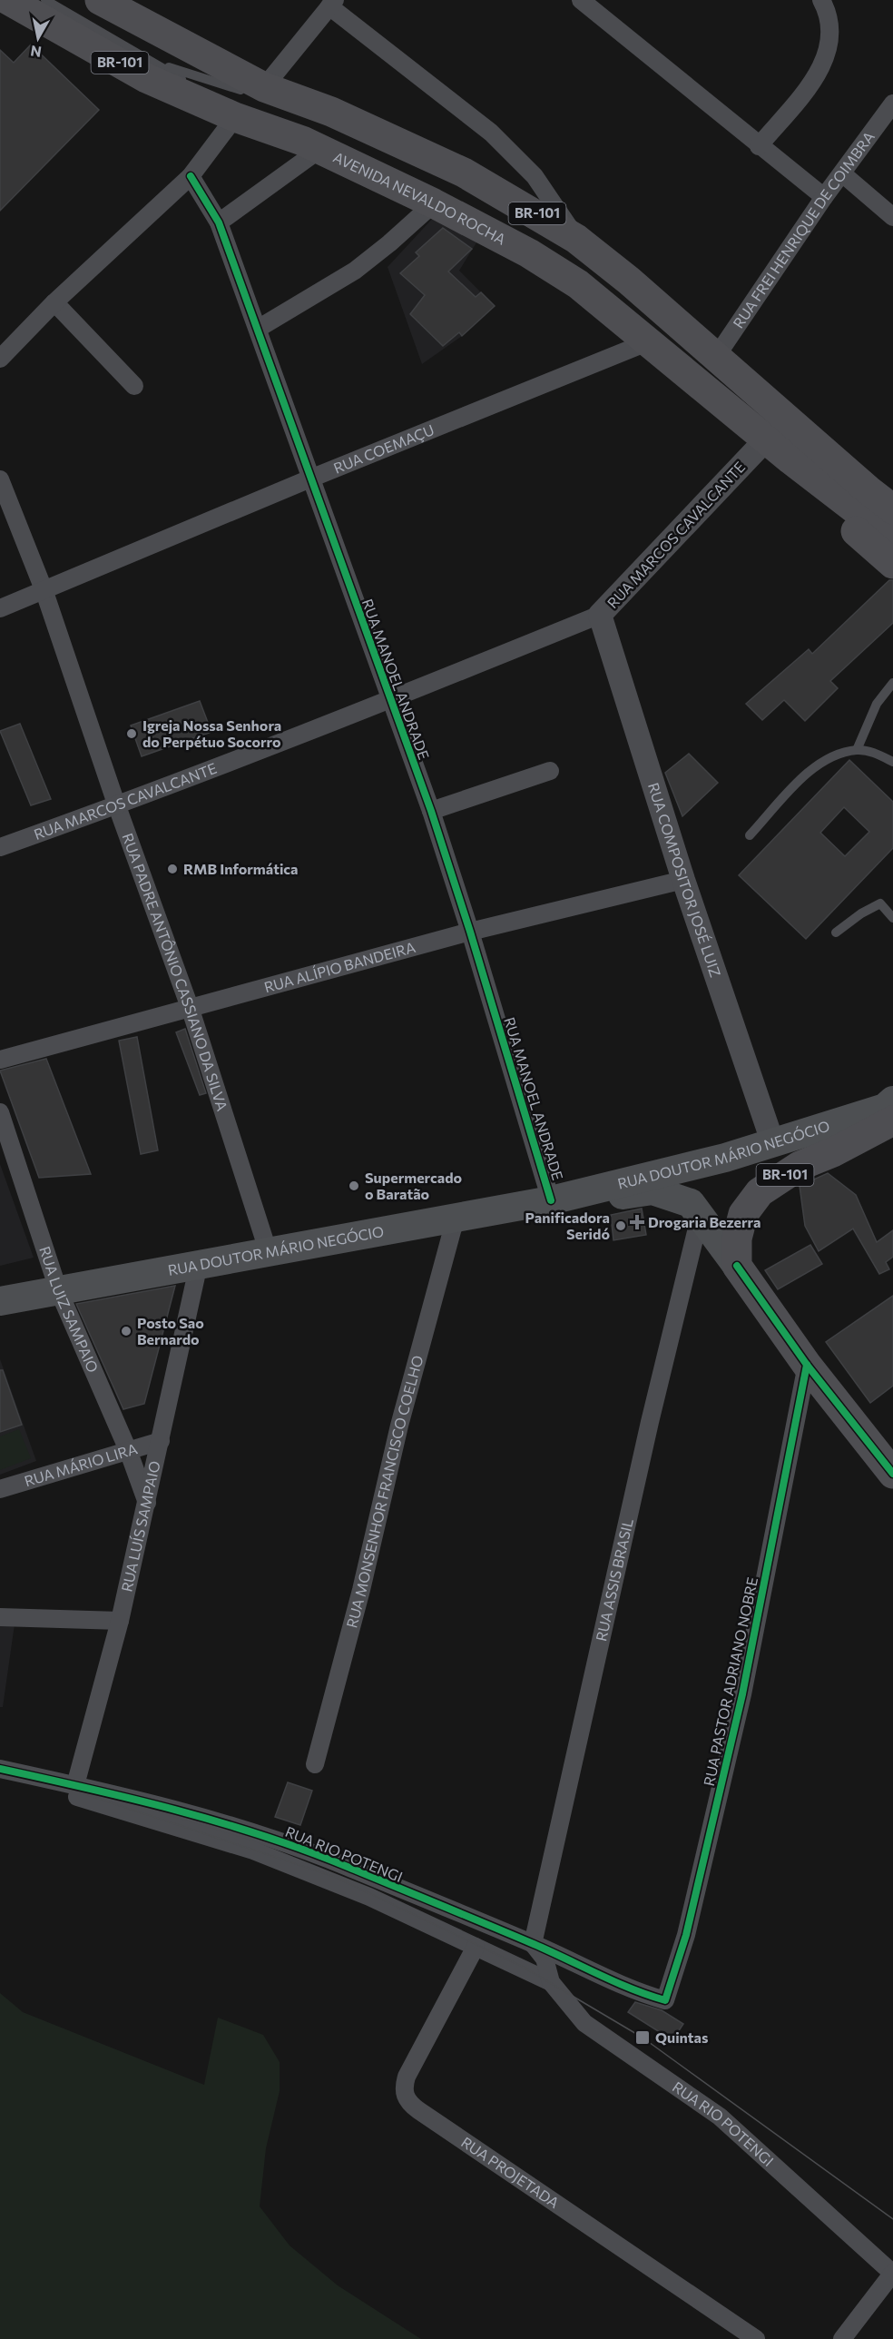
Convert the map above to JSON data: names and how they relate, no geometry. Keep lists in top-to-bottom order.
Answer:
{
  "streets": {
    "highway": ["BR-101", "AVENIDA NEVALDO ROCHA", "RUA DOUTOR MÁRIO NEGÓCIO"],
    "street": [
      "RUA FREI HENRIQUE DE COIMBRA",
      "RUA COEMAÇU",
      "RUA MARCOS CAVALCANTE",
      "RUA MANOEL ANDRADE",
      "RUA COMPOSITOR JOSÉ LUIZ",
      "RUA ALÍPIO BANDEIRA",
      "RUA PADRE ANTÔNIO CASSIANO DA SILVA",
      "RUA LUIZ SAMPAIO",
      "RUA MÁRIO LIRA",
      "RUA MONSENHOR FRANCISCO COELHO",
      "RUA LUÍS SAMPAIO",
      "RUA ASSIS BRASIL",
      "RUA PASTOR ADRIANO NOBRE",
      "RUA RIO POTENGI",
      "RUA PROJETADA"
    ]
  },
  "crossings": [
    ["BR-101", "AVENIDA NEVALDO ROCHA"],
    ["BR-101", "RUA FREI HENRIQUE DE COIMBRA"],
    ["AVENIDA NEVALDO ROCHA", "RUA COEMAÇU"],
    ["AVENIDA NEVALDO ROCHA", "RUA MARCOS CAVALCANTE"],
    ["RUA COEMAÇU", "RUA MANOEL ANDRADE"],
    ["RUA COEMAÇU", "RUA PADRE ANTÔNIO CASSIANO DA SILVA"],
    ["RUA MARCOS CAVALCANTE", "RUA MANOEL ANDRADE"],
    ["RUA MARCOS CAVALCANTE", "RUA COMPOSITOR JOSÉ LUIZ"],
    ["RUA MARCOS CAVALCANTE", "RUA PADRE ANTÔNIO CASSIANO DA SILVA"],
    ["RUA MANOEL ANDRADE", "RUA ALÍPIO BANDEIRA"],
    ["RUA MANOEL ANDRADE", "RUA DOUTOR MÁRIO NEGÓCIO"],
    ["RUA COMPOSITOR JOSÉ LUIZ", "RUA ALÍPIO BANDEIRA"],
    ["RUA COMPOSITOR JOSÉ LUIZ", "RUA DOUTOR MÁRIO NEGÓCIO"],
    ["RUA ALÍPIO BANDEIRA", "RUA PADRE ANTÔNIO CASSIANO DA SILVA"],
    ["RUA PADRE ANTÔNIO CASSIANO DA SILVA", "RUA DOUTOR MÁRIO NEGÓCIO"],
    ["RUA DOUTOR MÁRIO NEGÓCIO", "RUA LUIZ SAMPAIO"],
    ["RUA DOUTOR MÁRIO NEGÓCIO", "RUA MONSENHOR FRANCISCO COELHO"],
    ["RUA DOUTOR MÁRIO NEGÓCIO", "RUA LUÍS SAMPAIO"],
    ["RUA DOUTOR MÁRIO NEGÓCIO", "RUA ASSIS BRASIL"],
    ["RUA LUIZ SAMPAIO", "RUA MÁRIO LIRA"],
    ["RUA LUIZ SAMPAIO", "RUA LUÍS SAMPAIO"],
    ["RUA MÁRIO LIRA", "RUA LUÍS SAMPAIO"],
    ["RUA LUÍS SAMPAIO", "RUA RIO POTENGI"],
    ["RUA ASSIS BRASIL", "RUA RIO POTENGI"],
    ["RUA PASTOR ADRIANO NOBRE", "RUA RIO POTENGI"],
    ["RUA RIO POTENGI", "RUA PROJETADA"]
  ],
  "places": {
    "other": [
      "Igreja Nossa Senhora do Perpétuo Socorro",
      "RMB Informática",
      "Supermercado o Baratão",
      "Panificadora Seridó",
      "Posto Sao Bernardo"
    ],
    "health": ["Drogaria Bezerra"],
    "transit": ["Quintas"]
  },
  "north": "bottom"
}
